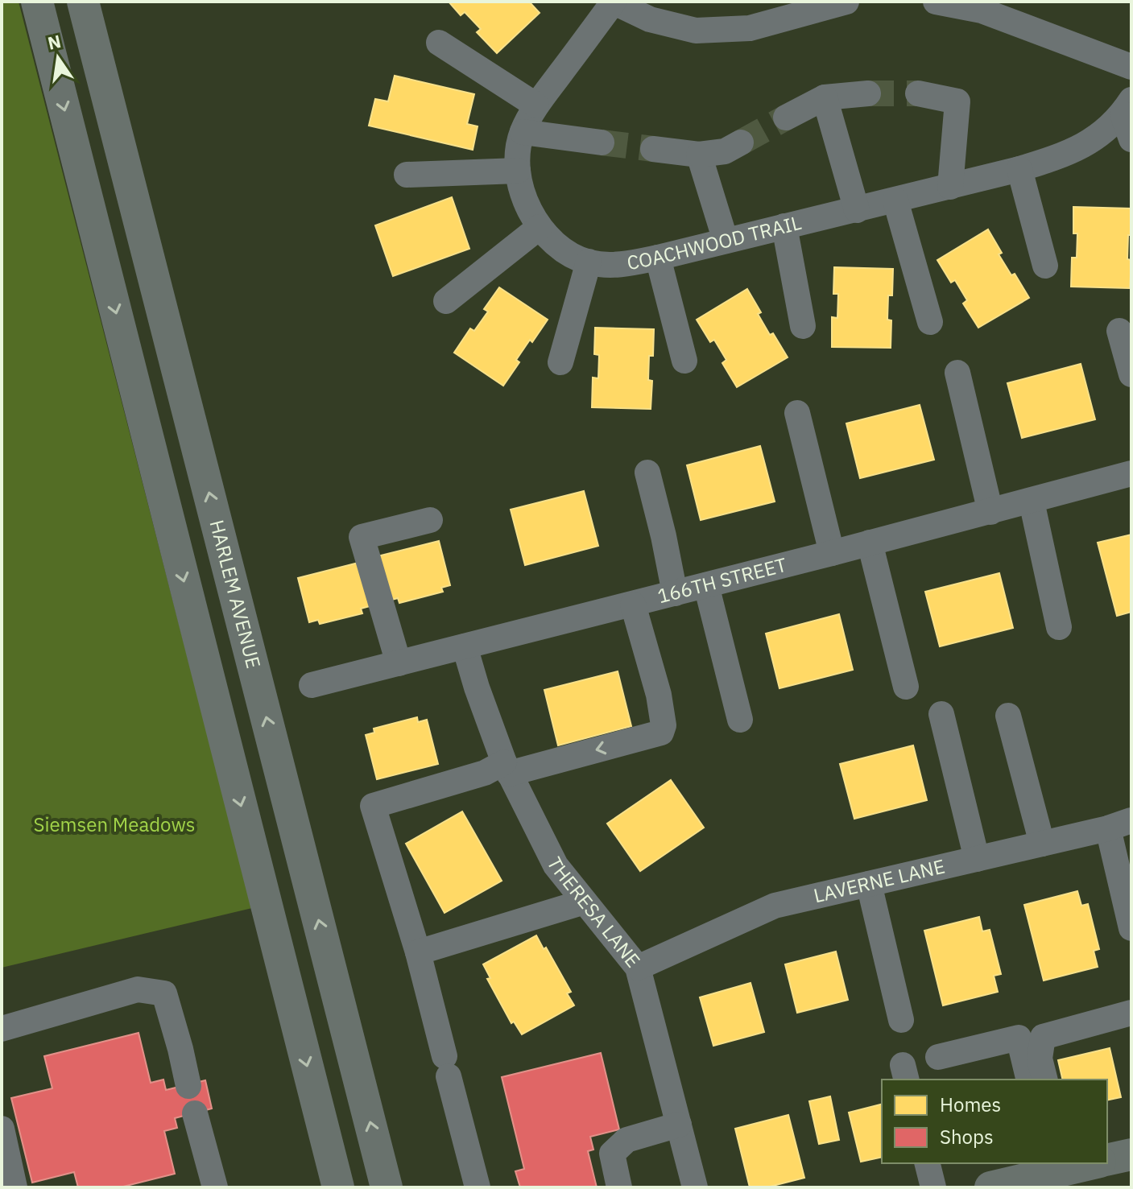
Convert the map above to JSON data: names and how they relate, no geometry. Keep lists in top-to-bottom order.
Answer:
{
  "streets": {
    "main road": ["HARLEM AVENUE"],
    "street": [
      "COACHWOOD TRAIL",
      "166TH STREET",
      "LAVERNE LANE",
      "THERESA LANE"
    ]
  },
  "crossings": [
    ["166TH STREET", "THERESA LANE"],
    ["LAVERNE LANE", "THERESA LANE"]
  ],
  "parks": ["Siemsen Meadows"],
  "legend": ["Homes", "Shops"],
  "north": "top"
}
